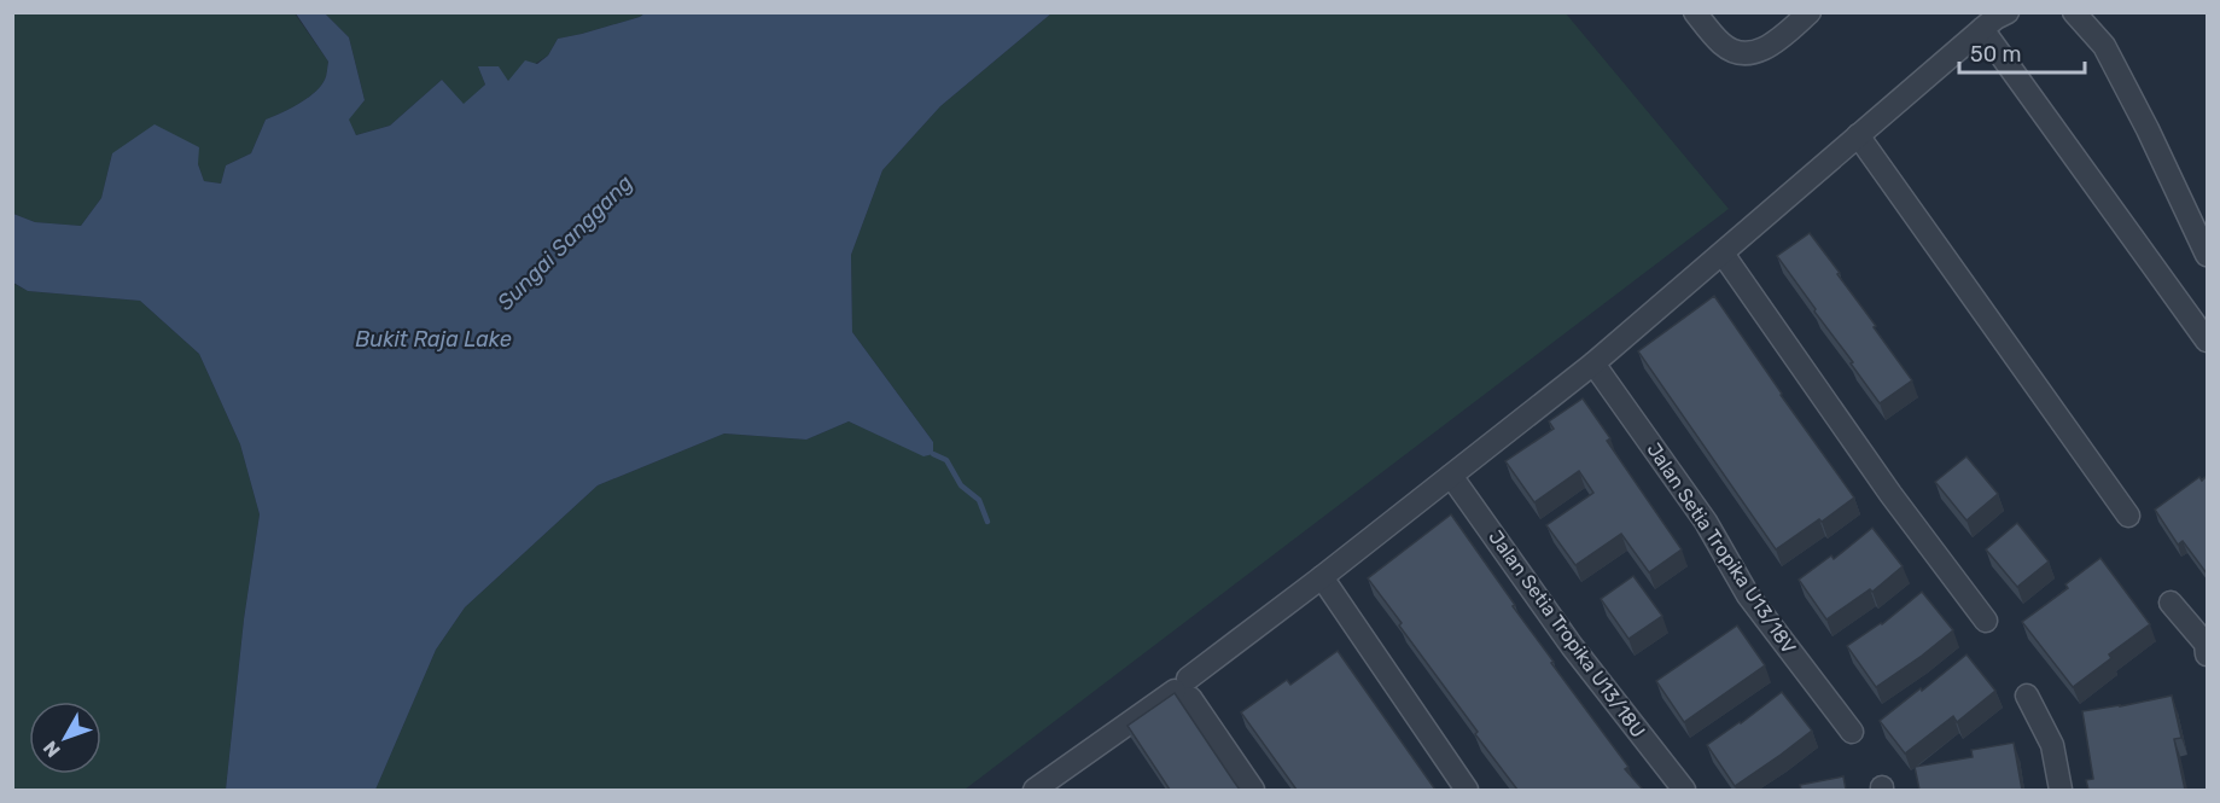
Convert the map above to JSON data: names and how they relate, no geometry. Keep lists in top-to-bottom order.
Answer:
{
  "streets": {
    "street": ["Jalan Setia Tropika U13/18V", "Jalan Setia Tropika U13/18U"]
  },
  "water": ["Sungai Sanggang", "Bukit Raja Lake"],
  "scale_bar": "50 m",
  "north": "bottom left"
}
